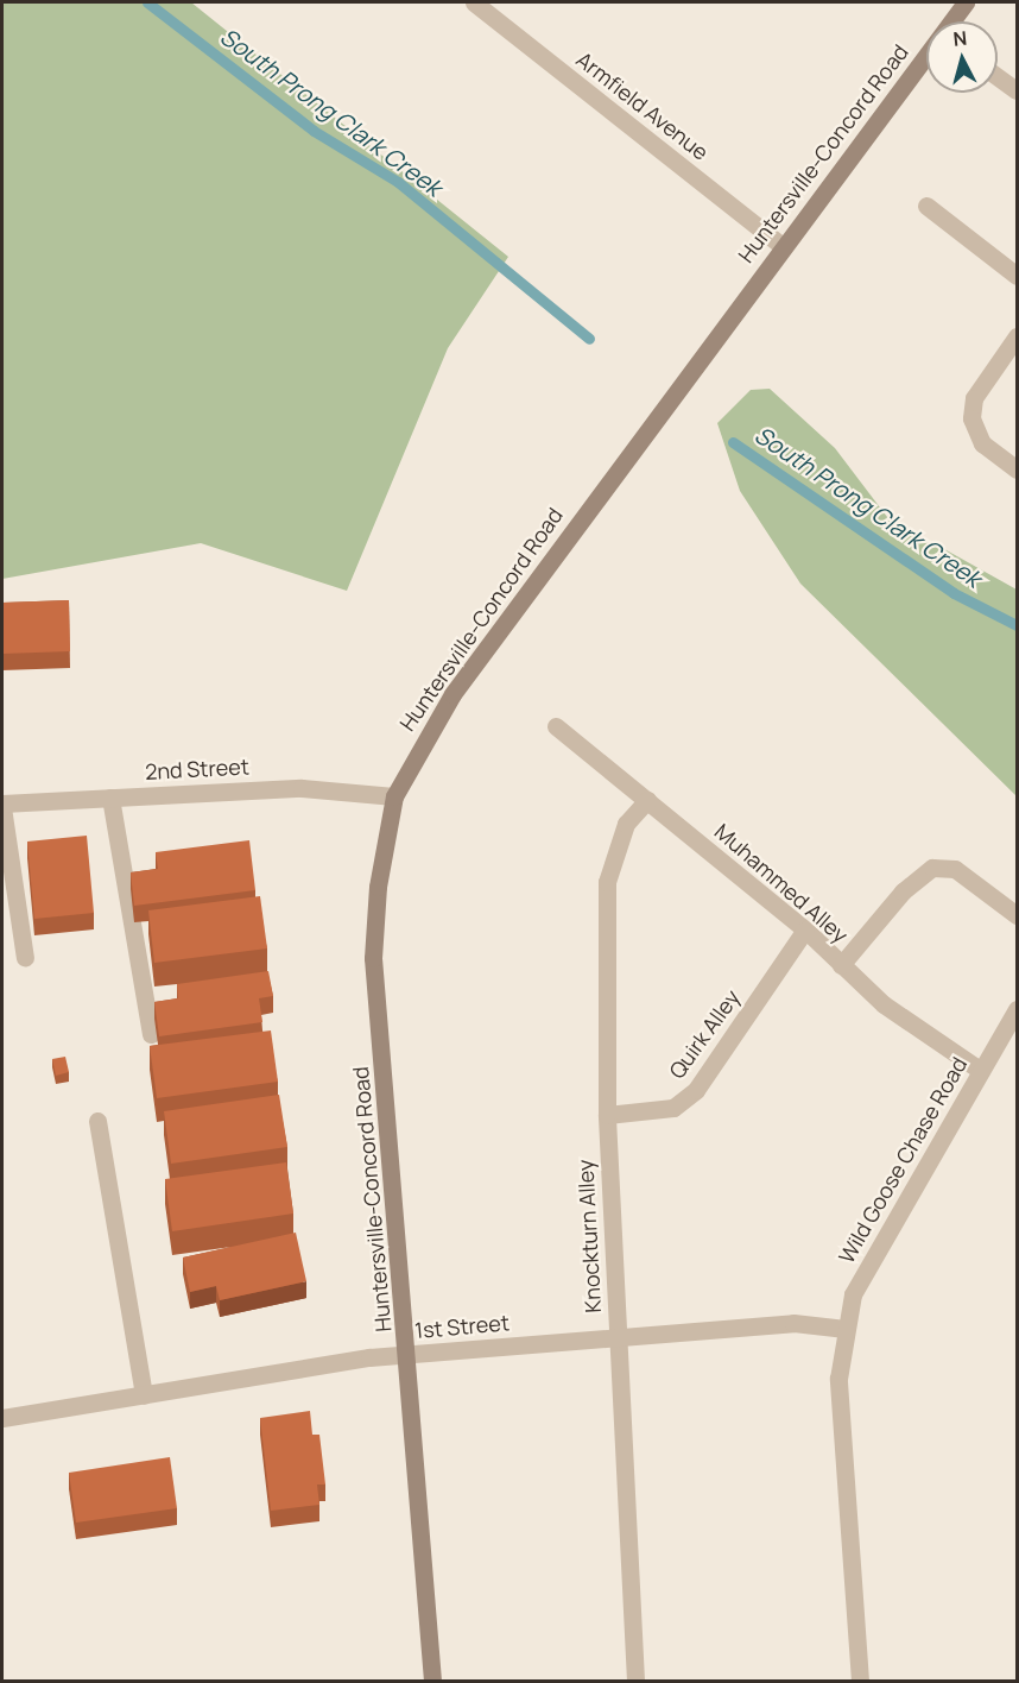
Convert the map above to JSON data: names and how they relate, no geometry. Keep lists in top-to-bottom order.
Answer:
{
  "streets": {
    "main road": ["Huntersville-Concord Road"],
    "street": [
      "Armfield Avenue",
      "2nd Street",
      "Muhammed Alley",
      "Quirk Alley",
      "Wild Goose Chase Road",
      "Knockturn Alley",
      "1st Street"
    ]
  },
  "crossings": [
    ["Armfield Avenue", "Huntersville-Concord Road"],
    ["Huntersville-Concord Road", "2nd Street"],
    ["Huntersville-Concord Road", "1st Street"],
    ["Muhammed Alley", "Quirk Alley"],
    ["Muhammed Alley", "Wild Goose Chase Road"],
    ["Muhammed Alley", "Knockturn Alley"],
    ["Quirk Alley", "Knockturn Alley"],
    ["Wild Goose Chase Road", "1st Street"],
    ["Knockturn Alley", "1st Street"]
  ],
  "water": ["South Prong Clark Creek"],
  "north": "top"
}
